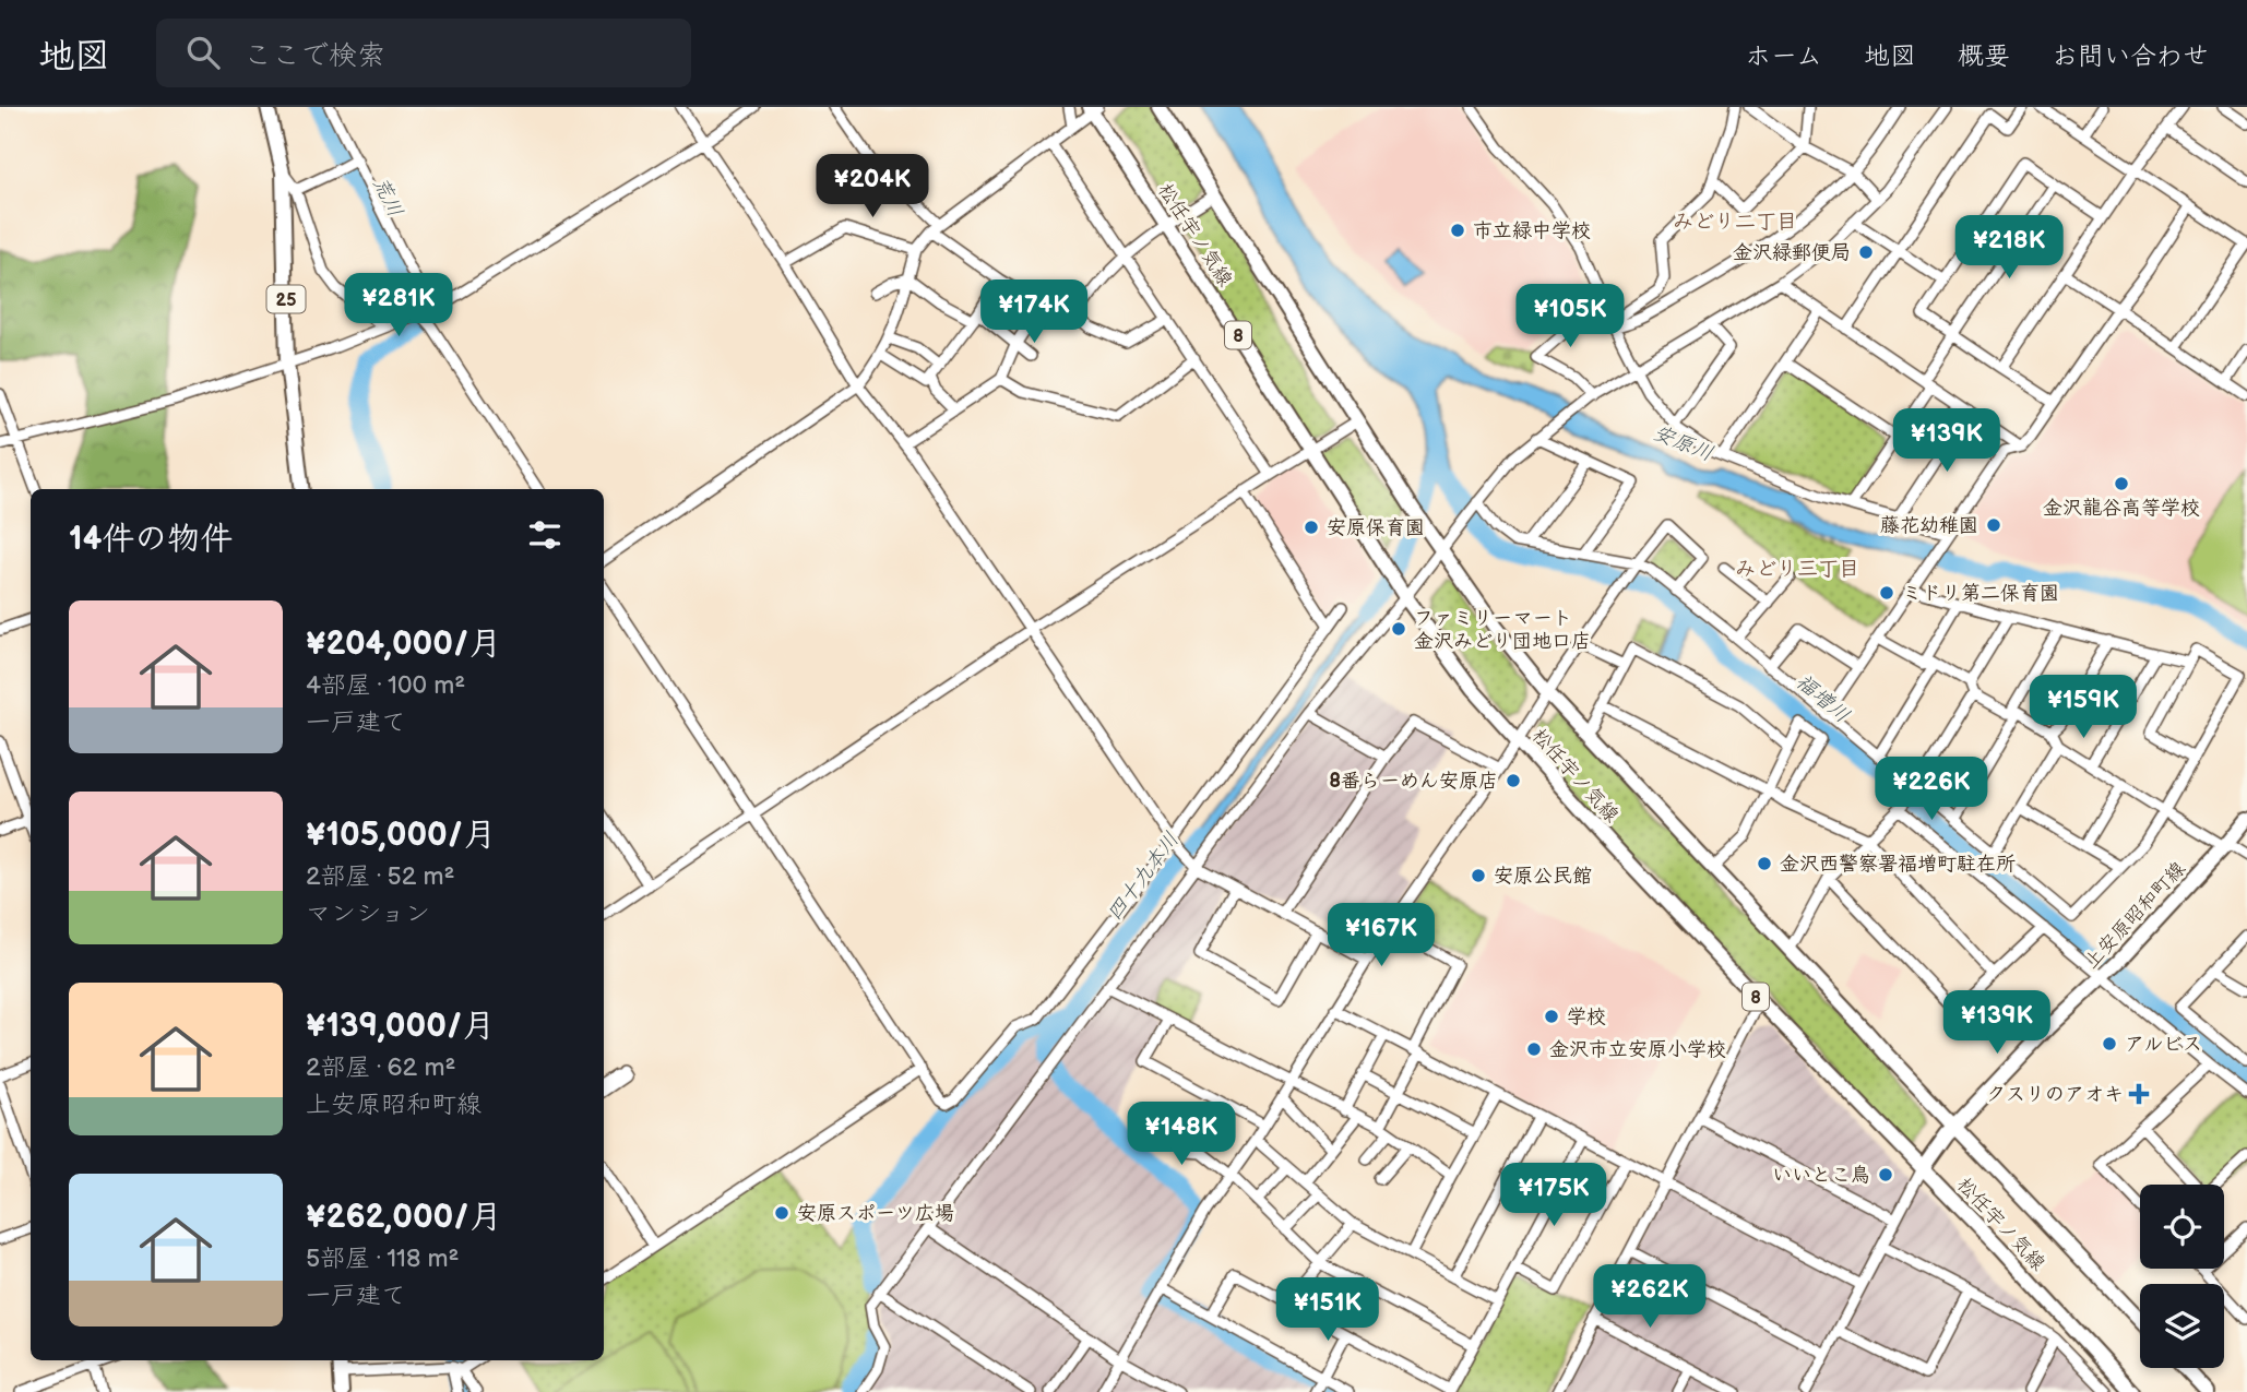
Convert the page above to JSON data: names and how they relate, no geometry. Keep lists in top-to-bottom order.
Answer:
{
  "streets": {
    "main road": [
      "松任宇ノ気線",
      "25",
      "8",
      "上安原昭和町線"
    ]
  },
  "crossings": [
    ["松任宇ノ気線", "上安原昭和町線"]
  ],
  "districts": ["みどり二丁目", "みどり三丁目"],
  "water": [
    "荒川",
    "安原川",
    "福増川",
    "四十九本川"
  ],
  "places": {
    "other": [
      "市立緑中学校",
      "金沢緑郵便局",
      "金沢龍谷高等学校",
      "藤花幼稚園",
      "安原保育園",
      "ミドリ第二保育園",
      "ファミリーマート 金沢みどり団地口店",
      "8番らーめん安原店",
      "金沢西警察署福増町駐在所",
      "安原公民館",
      "学校",
      "アルビス",
      "金沢市立安原小学校",
      "いいとこ鳥",
      "安原スポーツ広場"
    ],
    "health": ["クスリのアオキ"]
  },
  "page": {
    "header": "地図",
    "search": "ここで検索",
    "nav": [
      "ホーム",
      "地図",
      "概要",
      "お問い合わせ"
    ],
    "price": [
      "¥204K",
      "¥218K",
      "¥281K",
      "¥174K",
      "¥105K",
      "¥139K",
      "¥159K",
      "¥226K",
      "¥167K",
      "¥139K",
      "¥148K",
      "¥175K",
      "¥262K",
      "¥151K"
    ],
    "heading": "14件の物件",
    "list": [
      {
        "name": "¥204,000/月",
        "note": "4部屋 · 100 m² · 一戸建て"
      },
      {
        "name": "¥105,000/月",
        "note": "2部屋 · 52 m² · マンション"
      },
      {
        "name": "¥139,000/月",
        "note": "2部屋 · 62 m² · 上安原昭和町線"
      },
      {
        "name": "¥262,000/月",
        "note": "5部屋 · 118 m² · 一戸建て"
      }
    ]
  }
}
